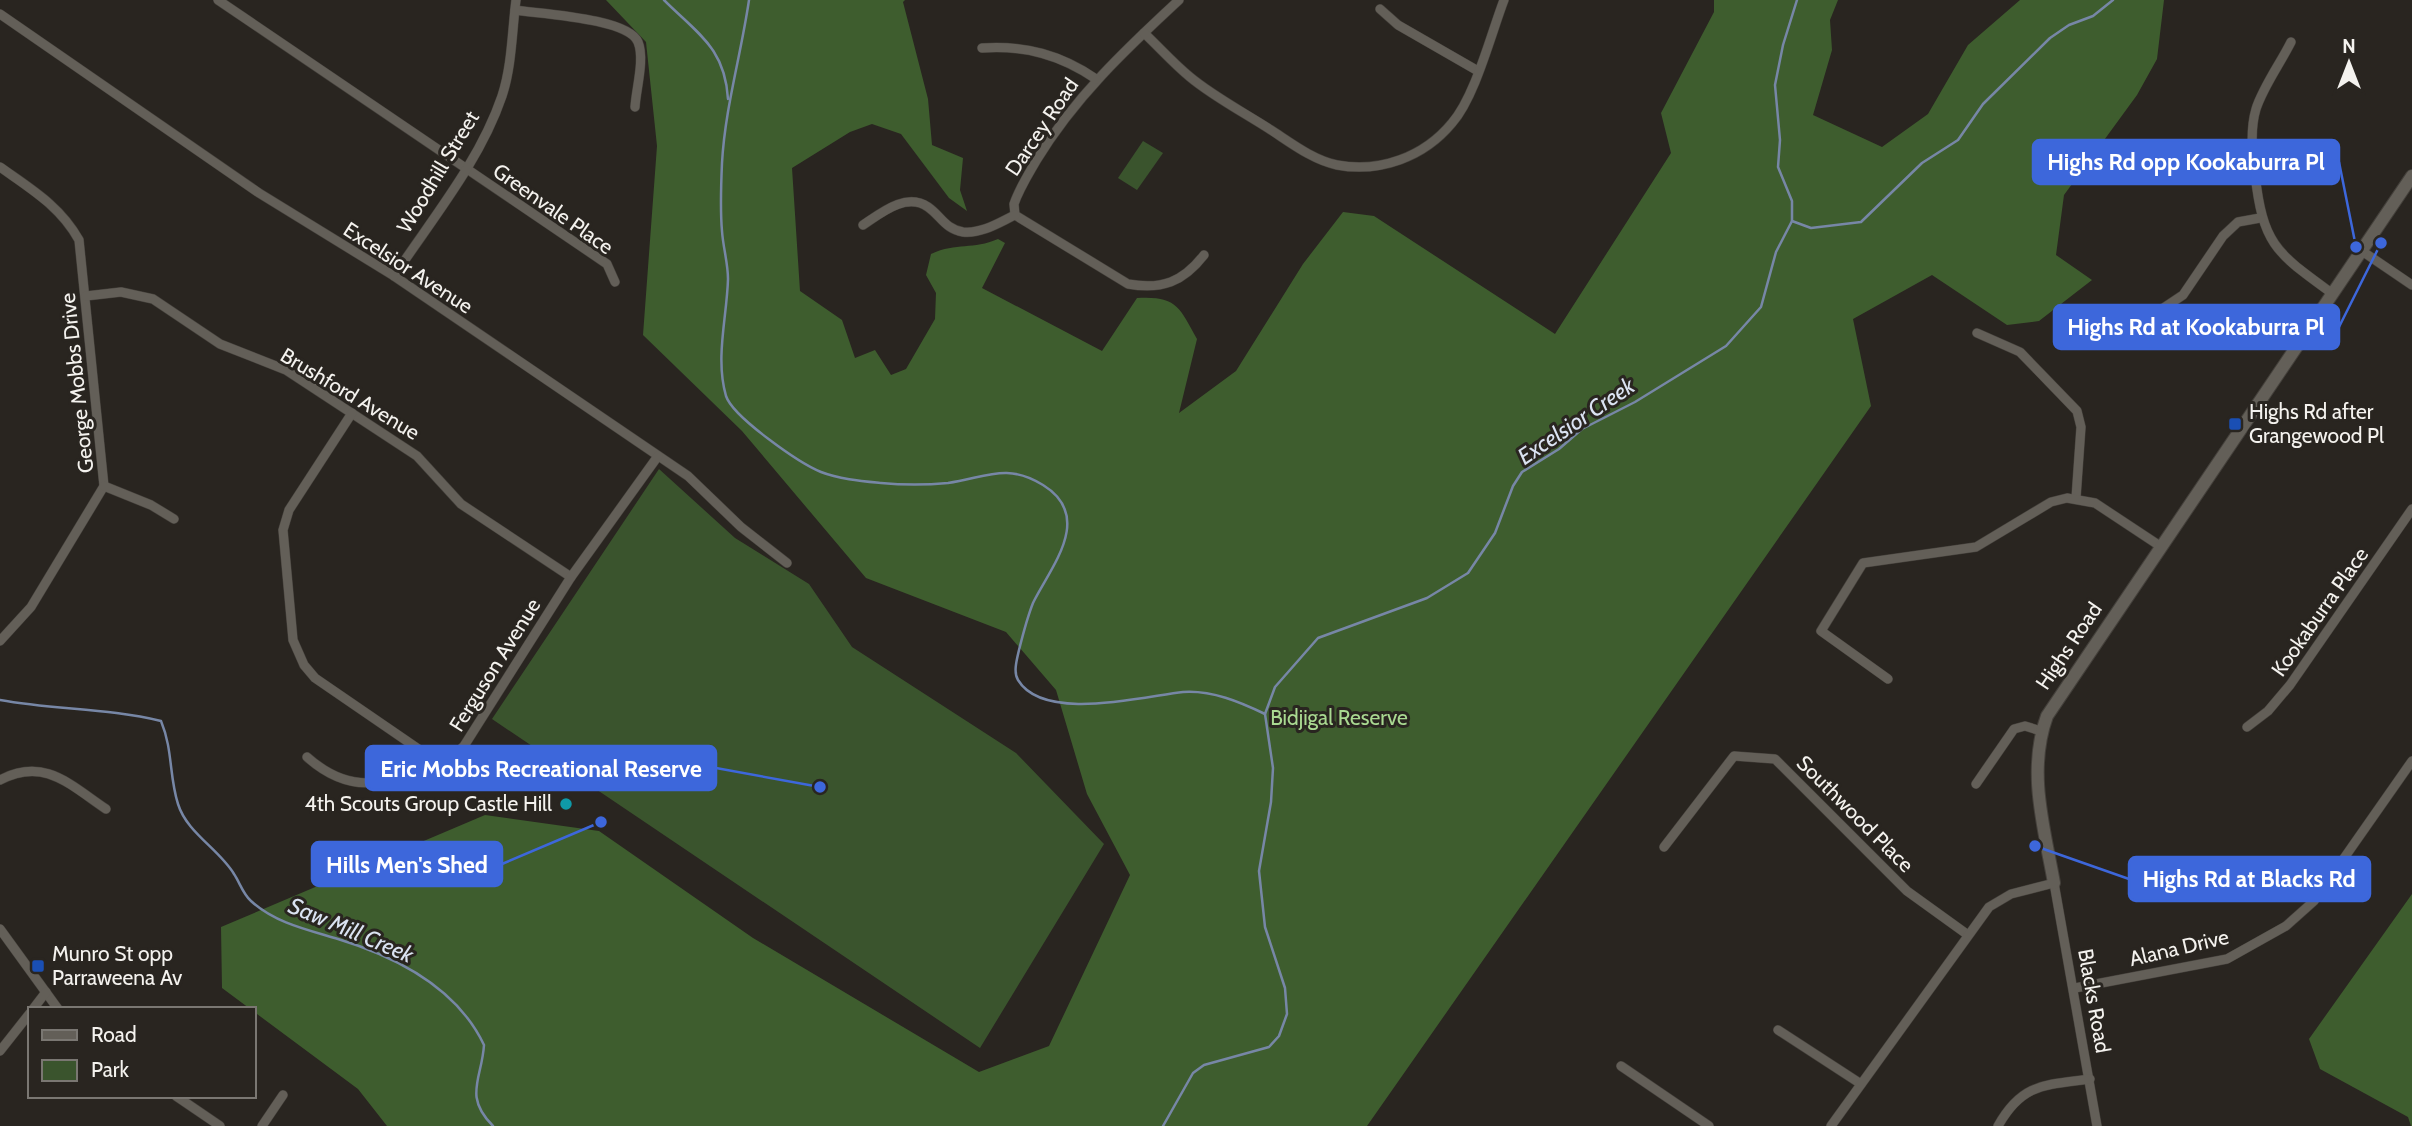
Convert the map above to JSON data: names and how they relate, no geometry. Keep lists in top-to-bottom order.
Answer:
{
  "streets": {
    "street": [
      "Darcey Road",
      "Woodhill Street",
      "Greenvale Place",
      "Excelsior Avenue",
      "George Mobbs Drive",
      "Brushford Avenue",
      "Kookaburra Place",
      "Highs Road",
      "Ferguson Avenue",
      "Southwood Place",
      "Alana Drive",
      "Blacks Road"
    ]
  },
  "crossings": [
    ["Woodhill Street", "Greenvale Place"],
    ["Woodhill Street", "Excelsior Avenue"],
    ["Excelsior Avenue", "Ferguson Avenue"],
    ["George Mobbs Drive", "Brushford Avenue"],
    ["Brushford Avenue", "Ferguson Avenue"],
    ["Highs Road", "Blacks Road"],
    ["Alana Drive", "Blacks Road"]
  ],
  "water": ["Excelsior Creek", "Saw Mill Creek"],
  "parks": ["Bidjigal Reserve"],
  "places": {
    "other": [
      "Highs Rd at Kookaburra Pl",
      "Highs Rd opp Kookaburra Pl",
      "Eric Mobbs Recreational Reserve",
      "4th Scouts Group Castle Hill",
      "Hills Men's Shed",
      "Highs Rd at Blacks Rd"
    ],
    "transit": ["Highs Rd after Grangewood Pl", "Munro St opp Parraweena Av"]
  },
  "legend": ["Road", "Park"],
  "north": "top"
}
